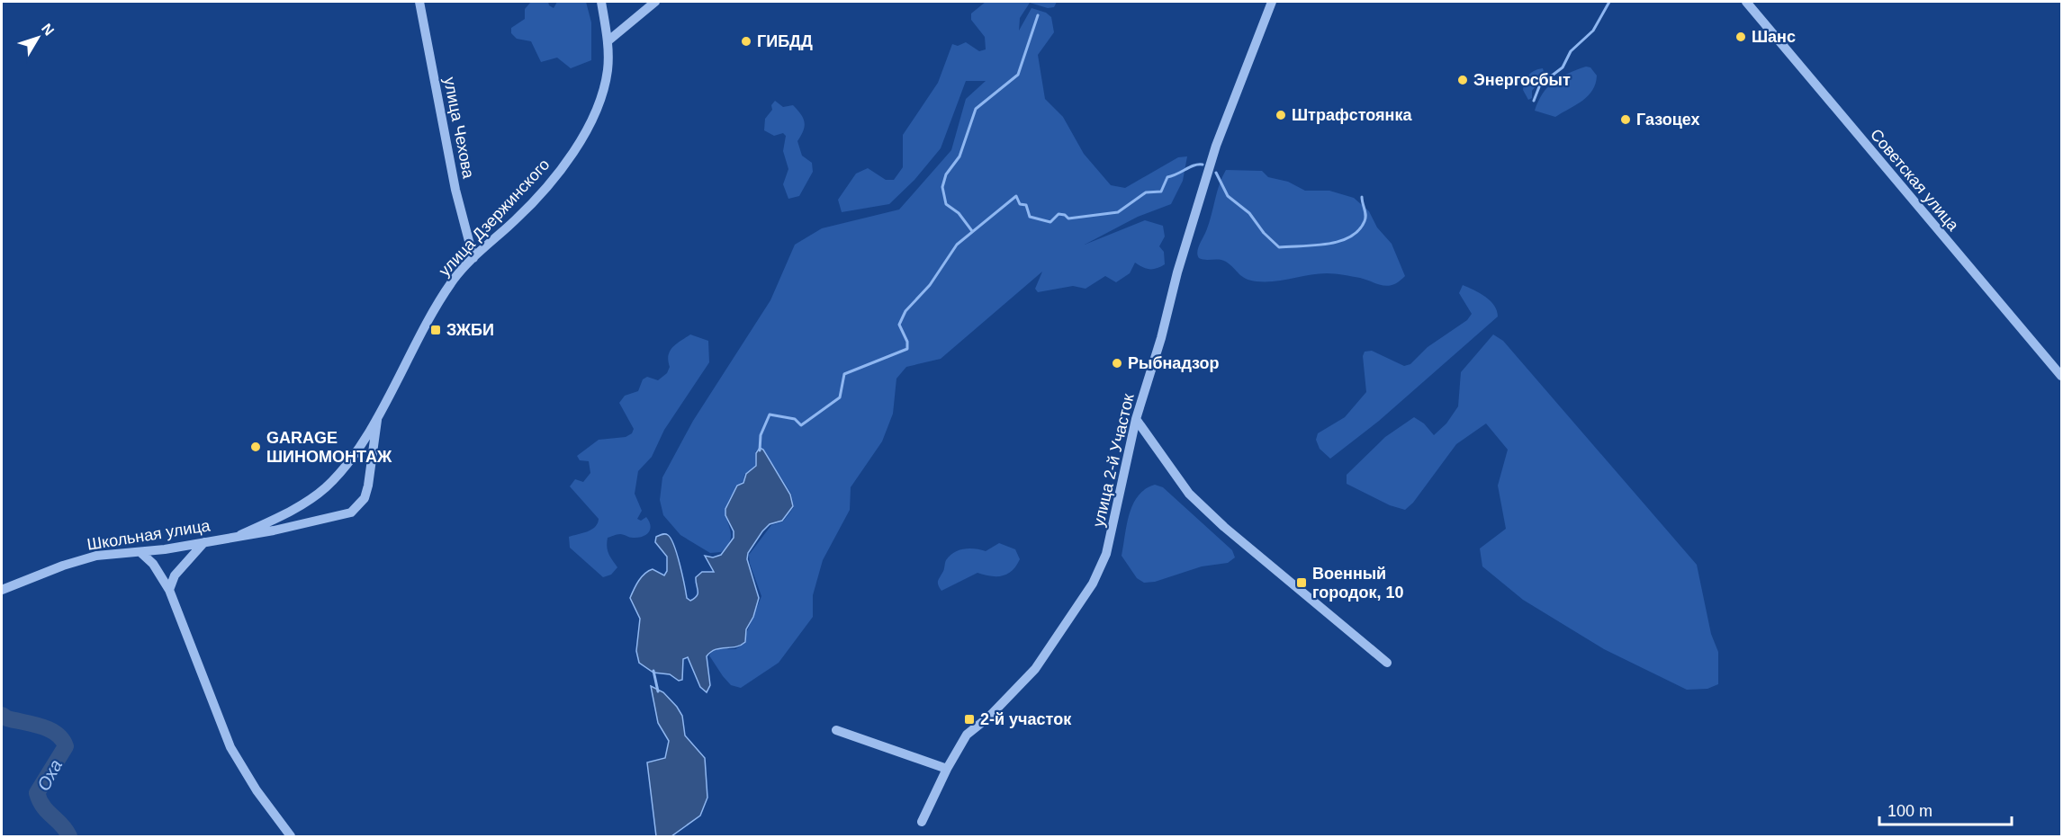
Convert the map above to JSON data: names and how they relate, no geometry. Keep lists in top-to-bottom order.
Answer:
{
  "streets": {
    "street": [
      "улица Чехова",
      "Советская улица",
      "улица Дзержинского",
      "улица 2-й Участок",
      "Школьная улица"
    ]
  },
  "crossings": [
    ["улица Чехова", "улица Дзержинского"],
    ["улица Дзержинского", "Школьная улица"]
  ],
  "water": ["Оха"],
  "places": {
    "other": [
      "Шанс",
      "ГИБДД",
      "Энергосбыт",
      "Штрафстоянка",
      "Газоцех",
      "Рыбнадзор",
      "GARAGE ШИНОМОНТАЖ"
    ],
    "transit": ["ЗЖБИ", "Военный городок, 10", "2-й участок"]
  },
  "scale_bar": "100 m",
  "north": "top right"
}
